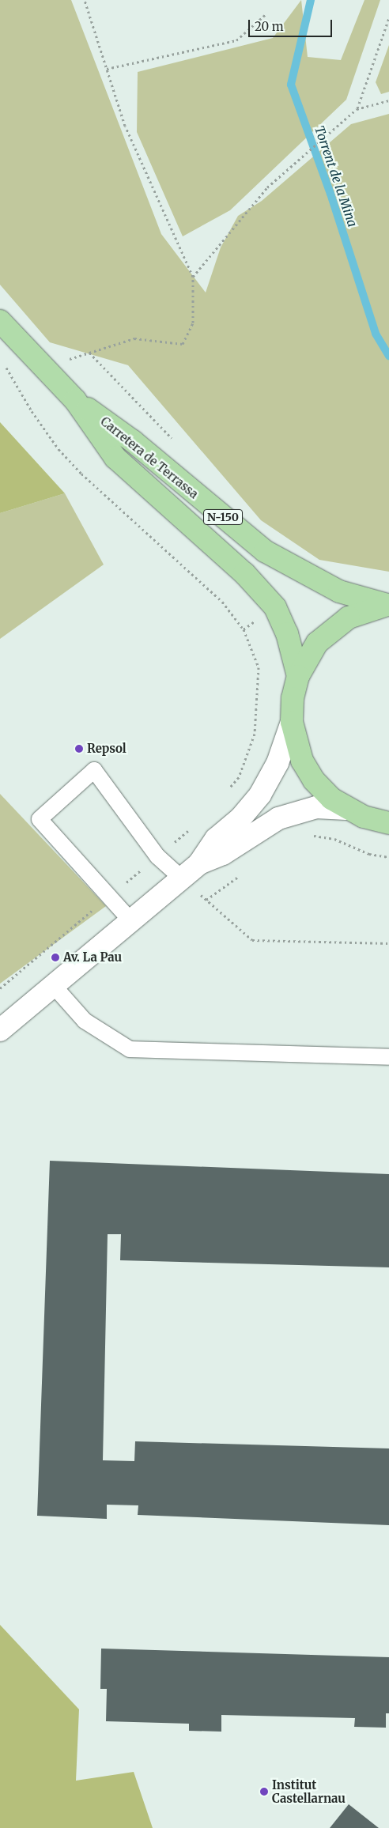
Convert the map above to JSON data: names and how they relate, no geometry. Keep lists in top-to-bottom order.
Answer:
{
  "streets": {
    "main road": ["Carretera de Terrassa", "N-150"]
  },
  "crossings": [
    ["Carretera de Terrassa", "N-150"]
  ],
  "water": ["Torrent de la Mina"],
  "places": ["Repsol", "Av. La Pau", "Institut Castellarnau"],
  "scale_bar": "20 m"
}
